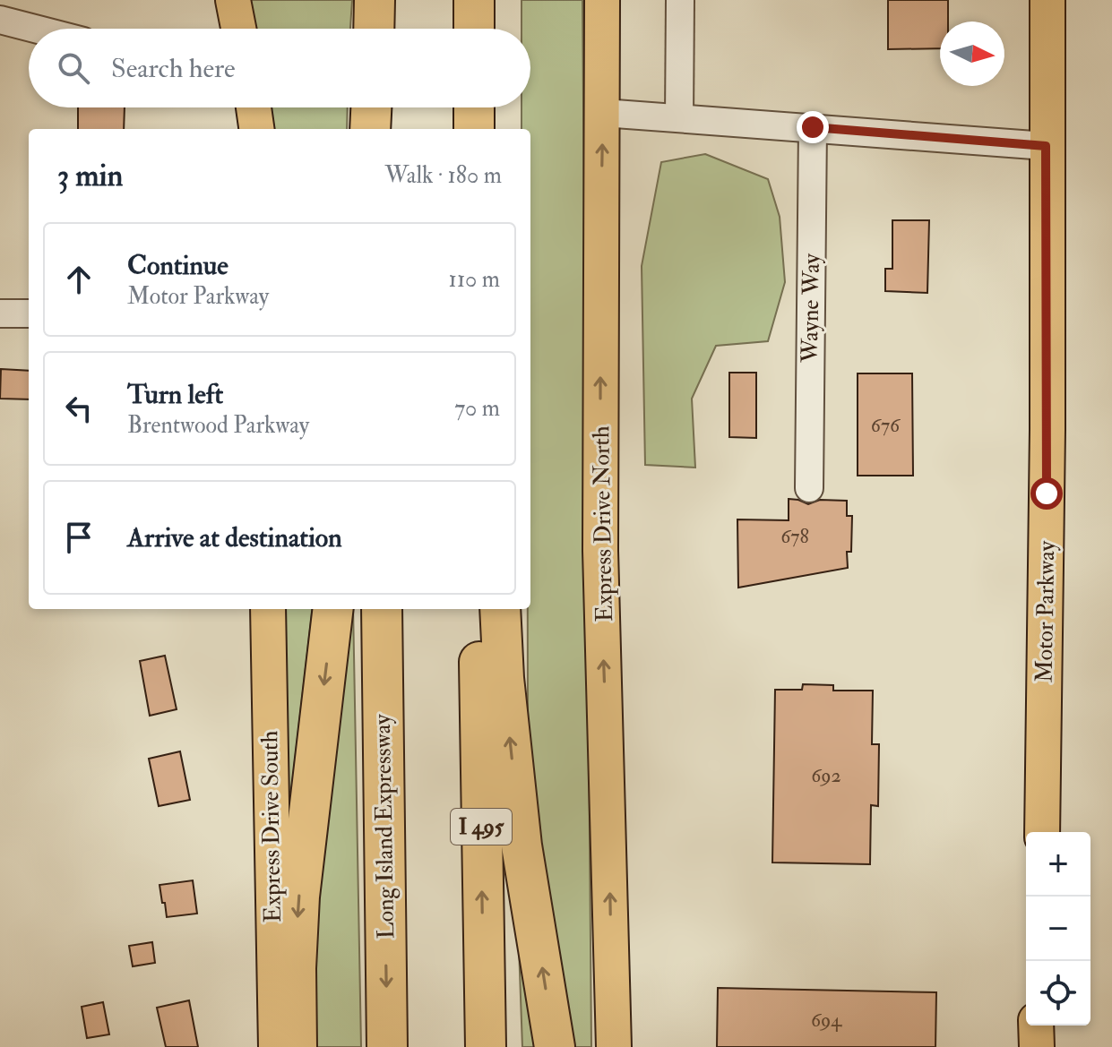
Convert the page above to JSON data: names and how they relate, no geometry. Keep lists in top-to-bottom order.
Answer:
{
  "streets": {
    "highway": ["Long Island Expressway", "I 495"],
    "main road": ["Express Drive North", "Motor Parkway", "Express Drive South"],
    "street": ["Wayne Way"]
  },
  "one_way": ["Express Drive North"],
  "house_numbers": [
    "676",
    "678",
    "692",
    "694"
  ],
  "north": "right",
  "page": {
    "search": "Search here",
    "heading": ["3 min", "Walk · 180 m"],
    "list": [
      ["Continue", "Motor Parkway", "110 m"],
      ["Turn left", "Brentwood Parkway", "70 m"],
      "Arrive at destination"
    ],
    "map_buttons": ["+", "−"]
  }
}
